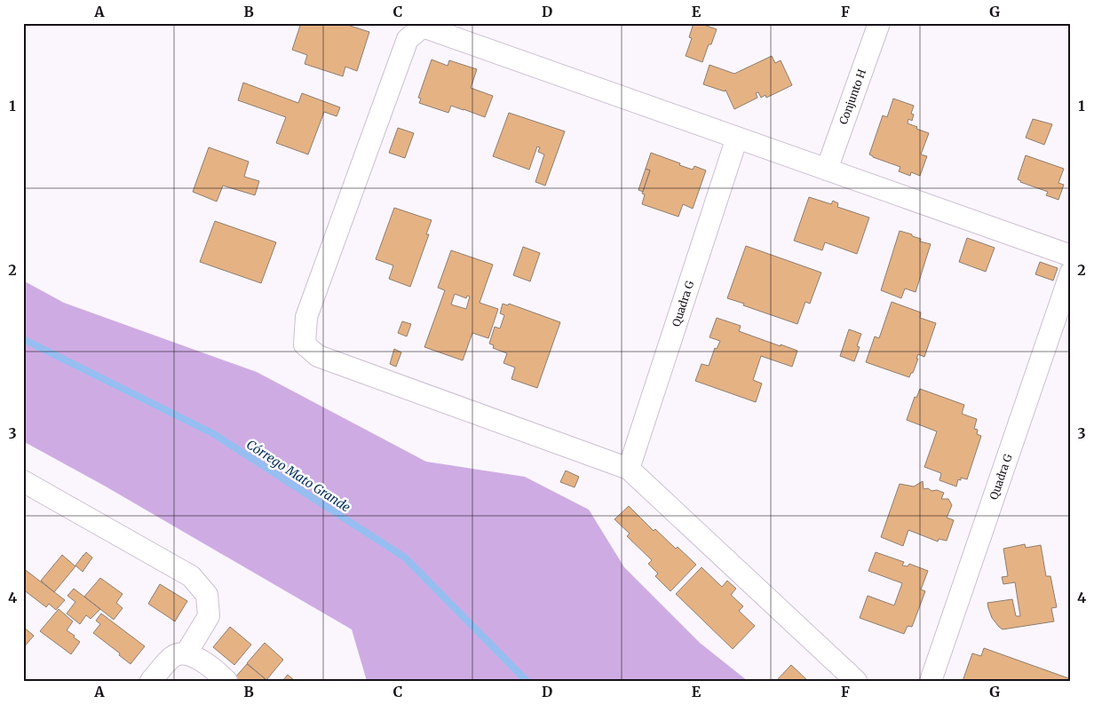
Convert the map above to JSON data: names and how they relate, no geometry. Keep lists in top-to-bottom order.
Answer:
{
  "streets": {
    "street": ["Conjunto H", "Quadra G"]
  },
  "water": ["Córrego Mato Grande"],
  "grid": {
    "columns": [
      "A",
      "B",
      "C",
      "D",
      "E",
      "F",
      "G"
    ],
    "rows": [
      "1",
      "2",
      "3",
      "4"
    ]
  }
}
